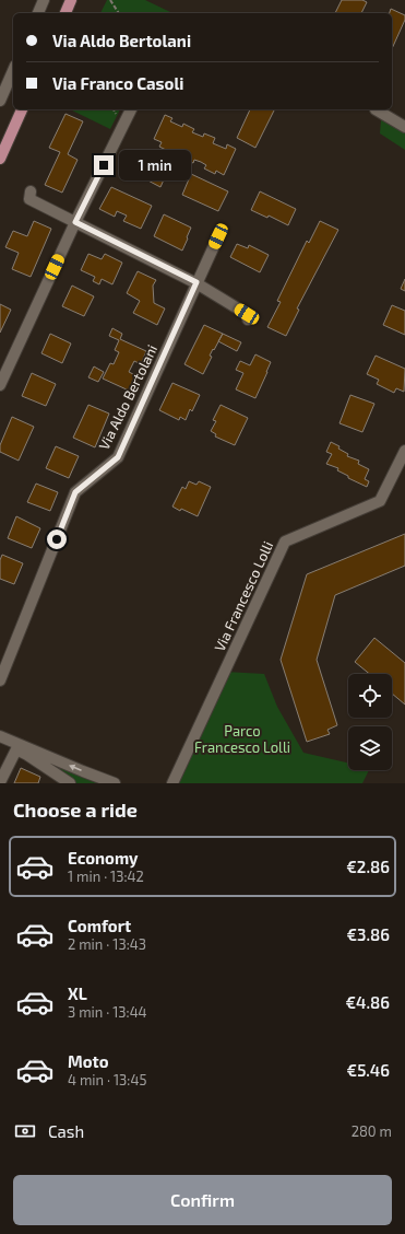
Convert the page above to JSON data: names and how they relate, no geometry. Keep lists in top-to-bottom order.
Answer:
{
  "streets": {
    "street": ["Via Aldo Bertolani", "Via Francesco Lolli"]
  },
  "parks": ["Parco Francesco Lolli"],
  "page": {
    "banner": ["Via Aldo Bertolani", "Via Franco Casoli"],
    "bubble": "1 min",
    "heading": "Choose a ride",
    "list": [
      {
        "name": "Economy",
        "note": "1 min · 13:42",
        "value": "€2.86"
      },
      {
        "name": "Comfort",
        "note": "2 min · 13:43",
        "value": "€3.86"
      },
      {
        "name": "XL",
        "note": "3 min · 13:44",
        "value": "€4.86"
      },
      {
        "name": "Moto",
        "note": "4 min · 13:45",
        "value": "€5.46"
      }
    ],
    "pay": ["Cash", "280 m"],
    "buttons": "Confirm"
  }
}
